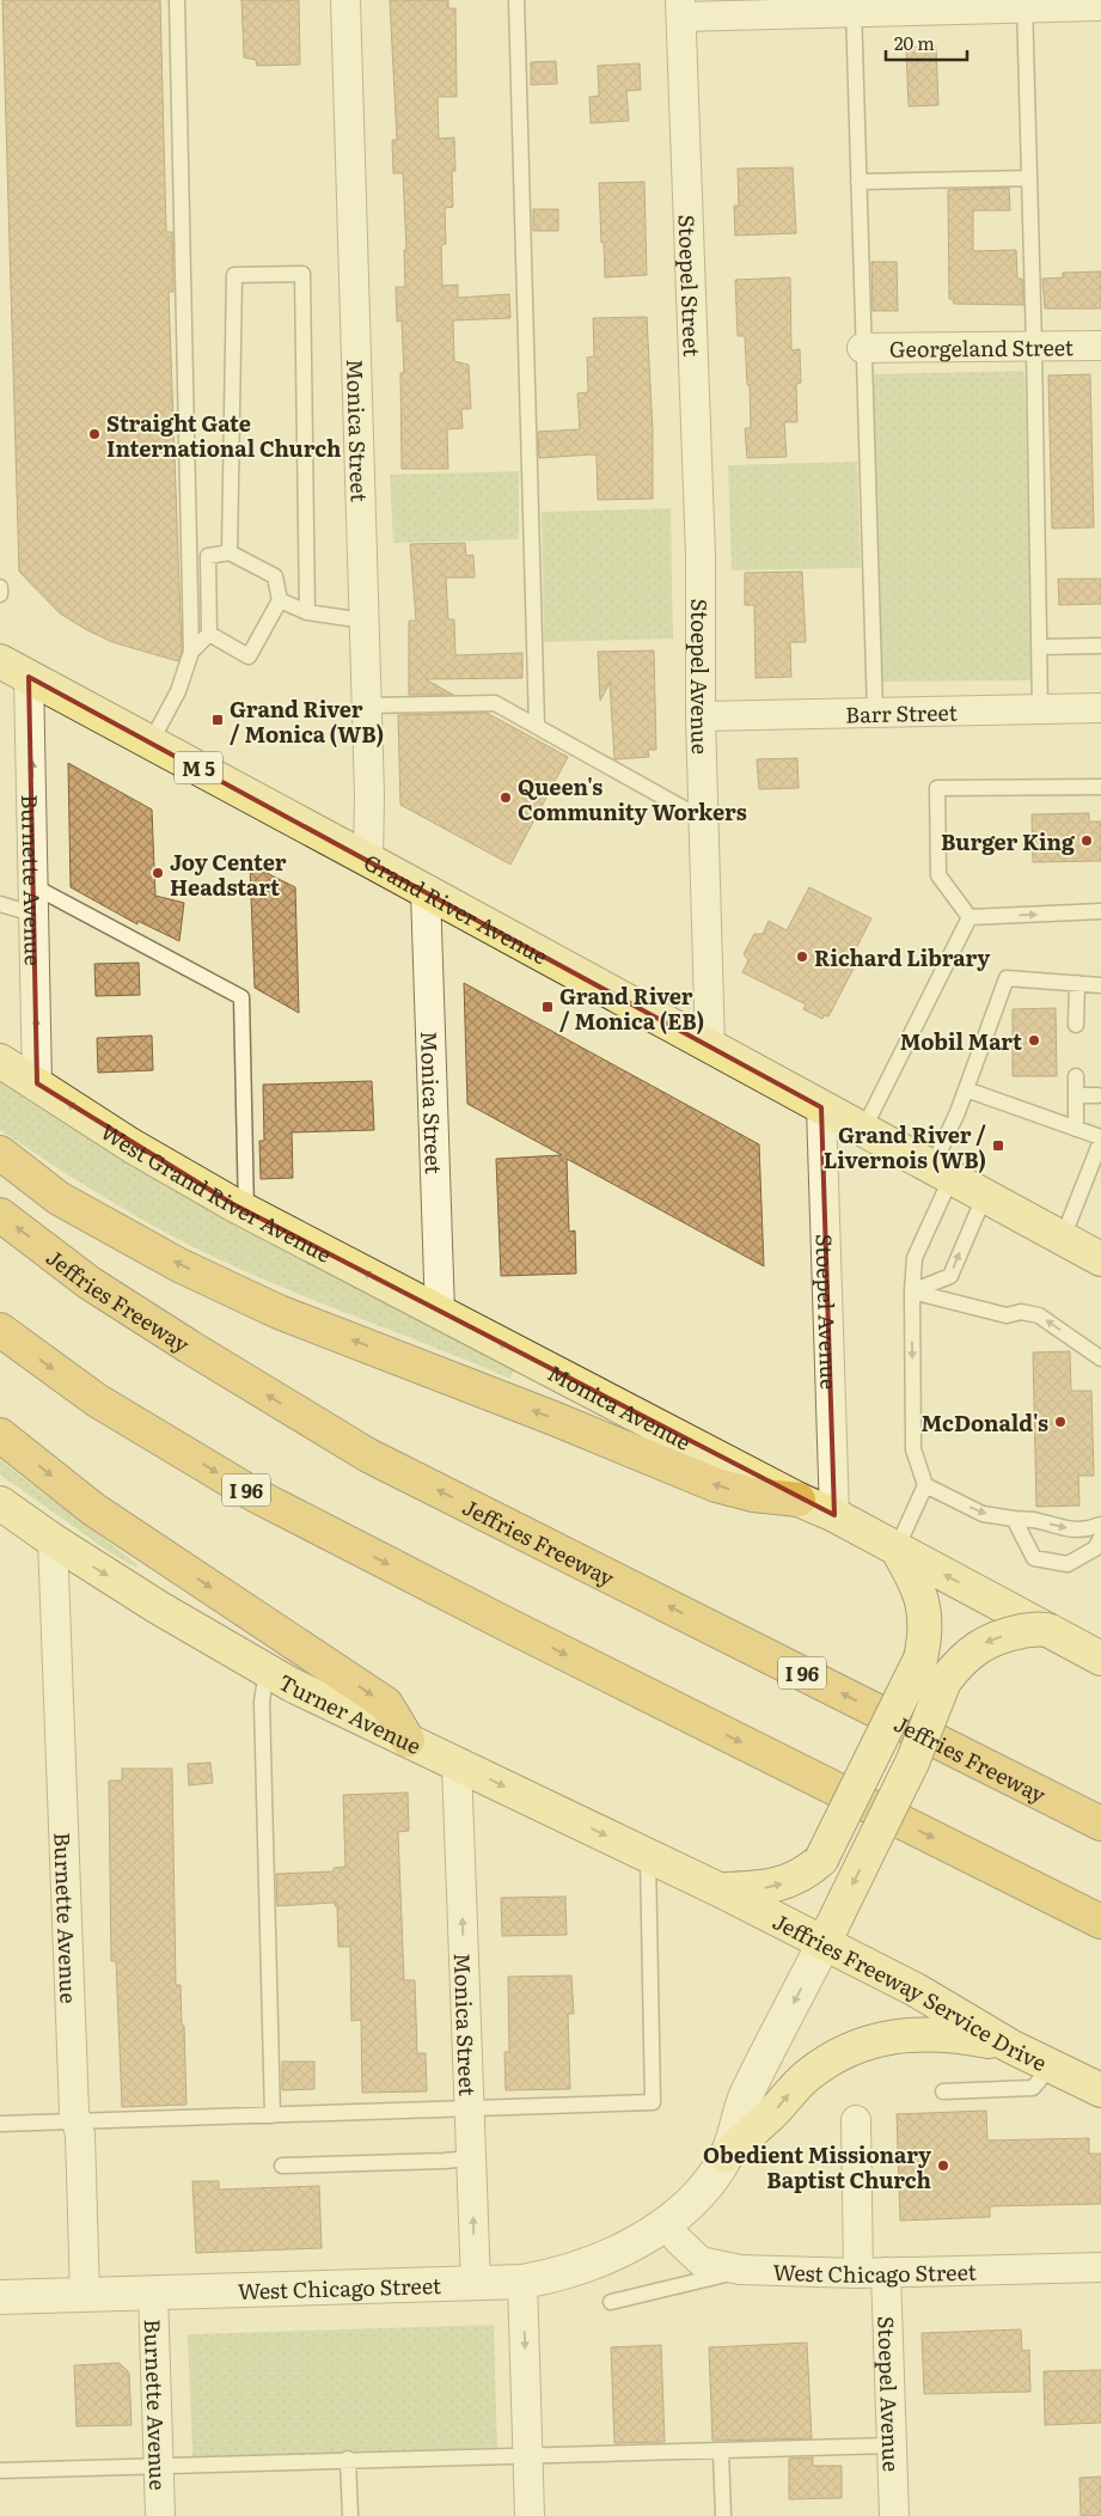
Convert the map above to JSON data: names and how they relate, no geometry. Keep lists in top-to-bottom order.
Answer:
{
  "streets": {
    "highway": ["Jeffries Freeway", "I 96"],
    "main road": [
      "M 5",
      "Grand River Avenue",
      "West Grand River Avenue",
      "Monica Avenue",
      "Turner Avenue",
      "Jeffries Freeway Service Drive"
    ],
    "street": [
      "Stoepel Street",
      "Georgeland Street",
      "Monica Street",
      "Stoepel Avenue",
      "Barr Street",
      "Burnette Avenue",
      "West Chicago Street"
    ]
  },
  "crossings": [
    ["Stoepel Street", "Stoepel Avenue"],
    ["Monica Street", "Grand River Avenue"],
    ["Monica Street", "West Grand River Avenue"],
    ["Monica Street", "Monica Avenue"],
    ["Monica Street", "Turner Avenue"],
    ["Monica Street", "West Chicago Street"],
    ["Stoepel Avenue", "Barr Street"],
    ["Stoepel Avenue", "Grand River Avenue"],
    ["Stoepel Avenue", "West Chicago Street"],
    ["Burnette Avenue", "Grand River Avenue"],
    ["Burnette Avenue", "West Grand River Avenue"],
    ["Burnette Avenue", "Turner Avenue"],
    ["Burnette Avenue", "West Chicago Street"],
    ["West Grand River Avenue", "Monica Avenue"],
    ["Turner Avenue", "Jeffries Freeway Service Drive"],
    ["Jeffries Freeway Service Drive", "West Chicago Street"]
  ],
  "one_way": ["West Grand River Avenue", "Monica Avenue", "Turner Avenue"],
  "places": {
    "other": [
      "Straight Gate International Church",
      "Queen's Community Workers",
      "Burger King",
      "Joy Center Headstart",
      "Richard Library",
      "Mobil Mart",
      "McDonald's",
      "Obedient Missionary Baptist Church"
    ],
    "transit": ["Grand River / Monica (WB)", "Grand River / Monica (EB)", "Grand River / Livernois (WB)"]
  },
  "scale_bar": "20 m"
}
